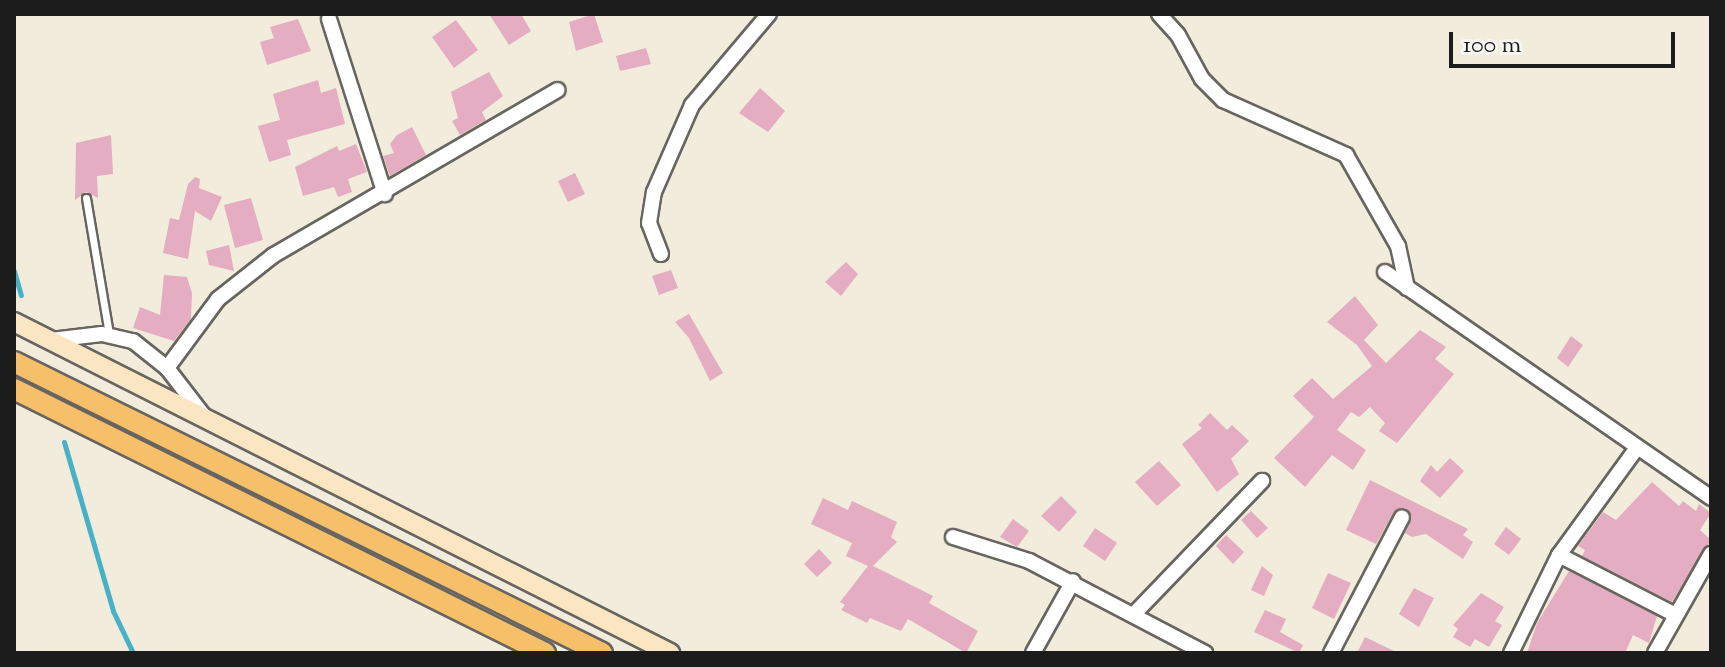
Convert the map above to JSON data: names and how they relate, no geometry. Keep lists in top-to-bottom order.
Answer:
{
  "scale_bar": "100 m"
}
